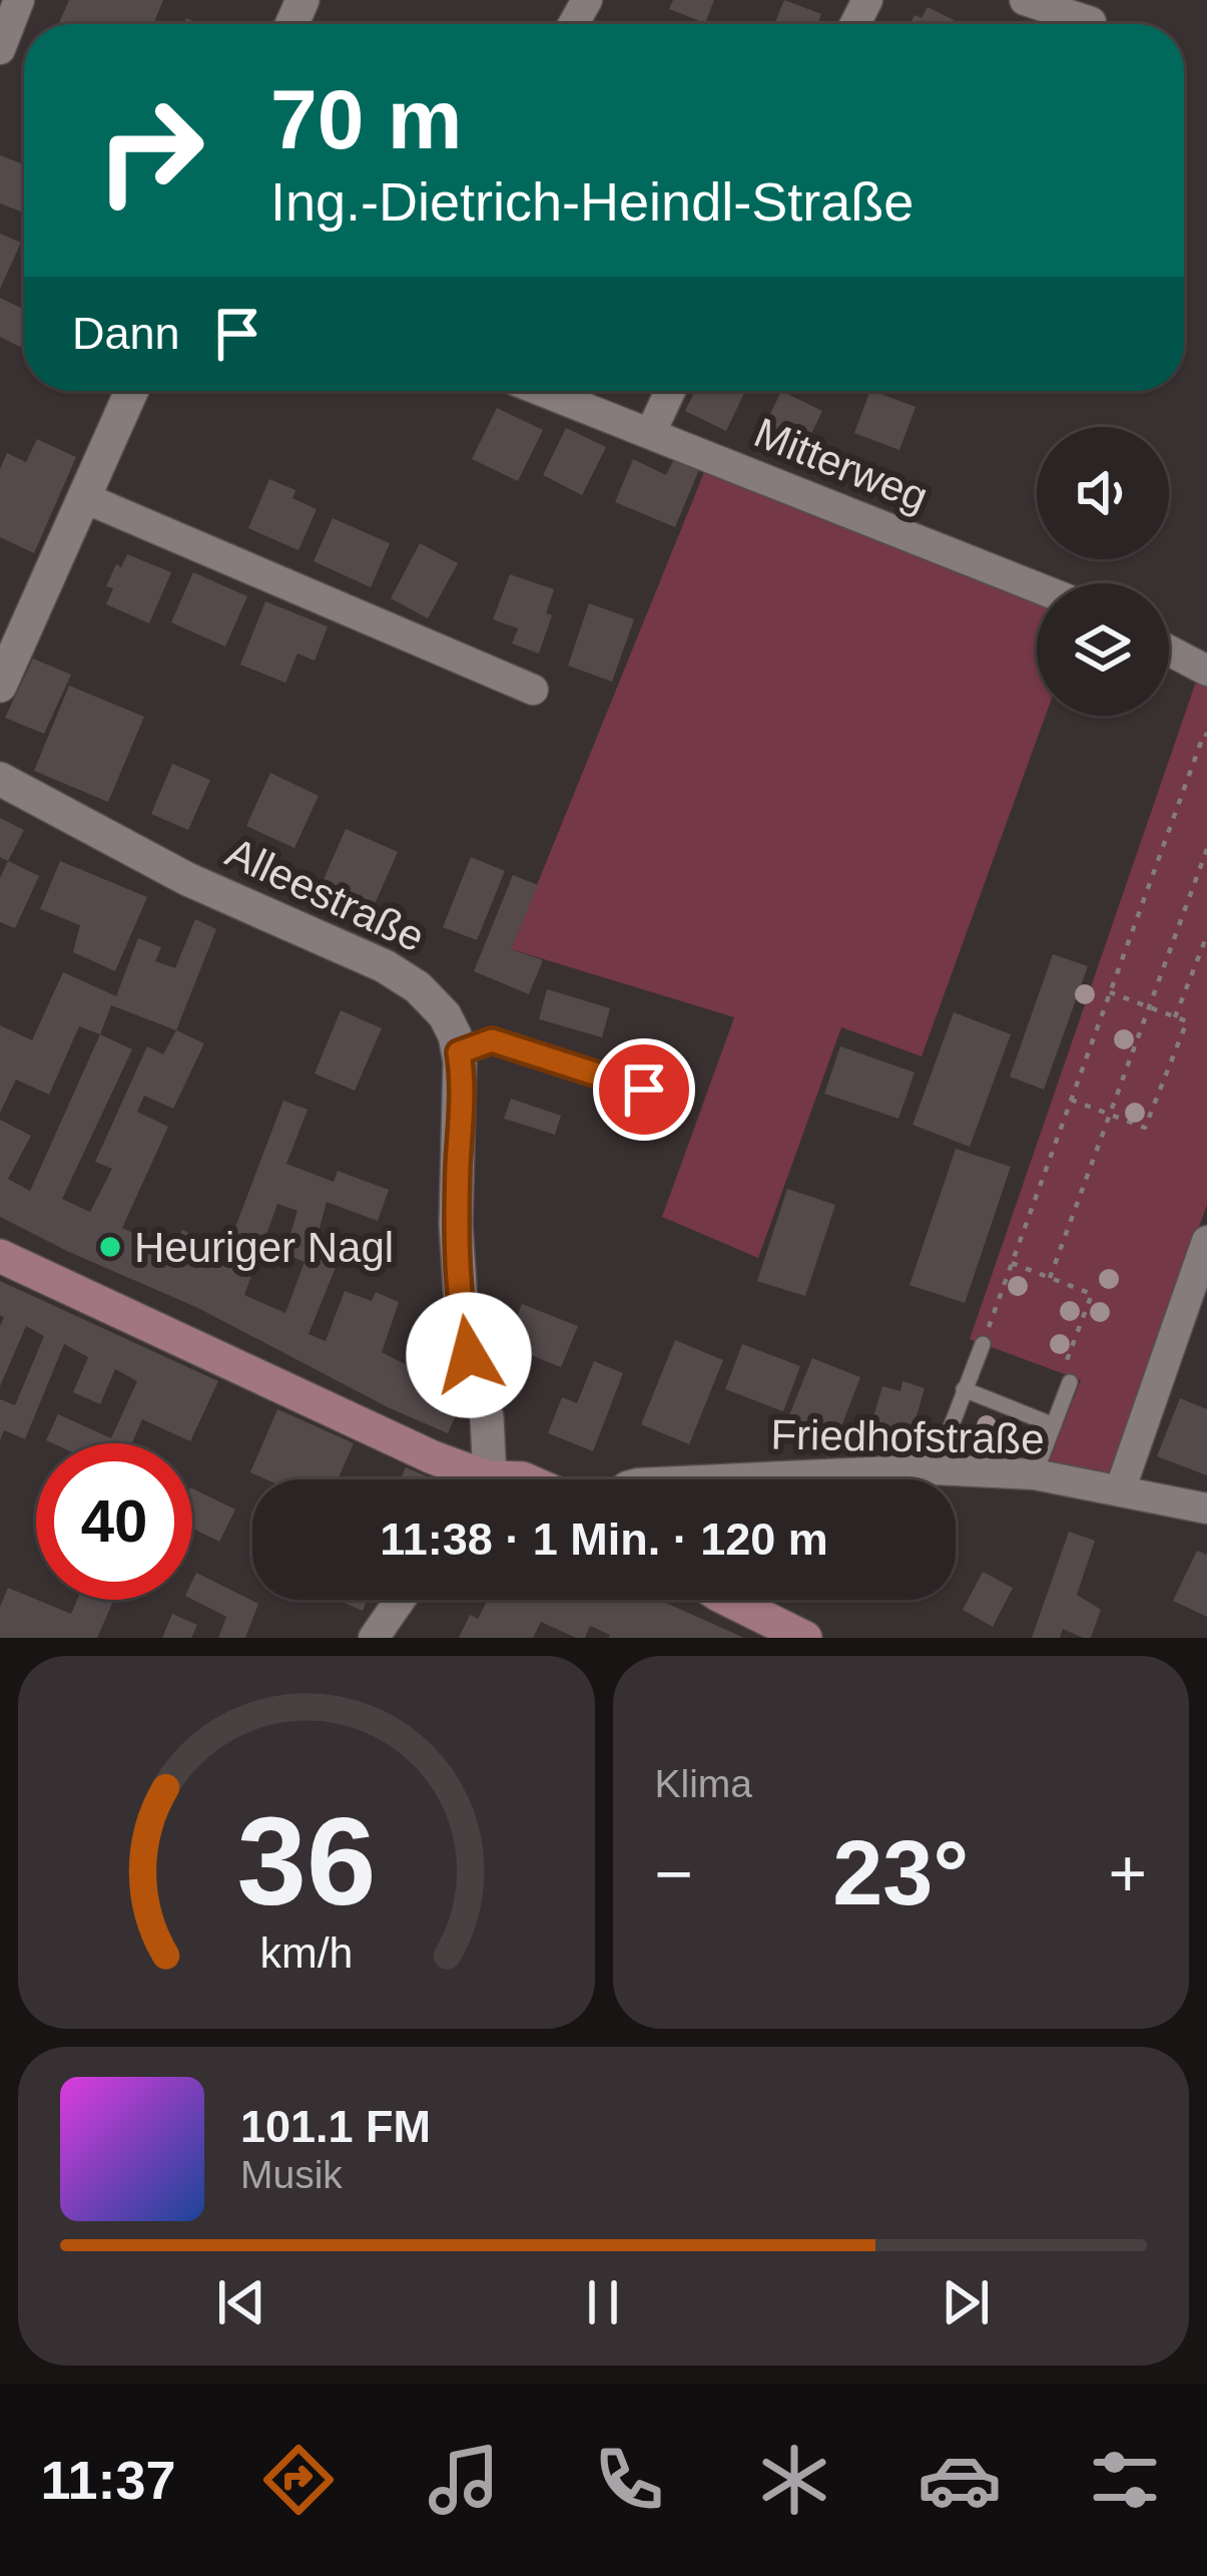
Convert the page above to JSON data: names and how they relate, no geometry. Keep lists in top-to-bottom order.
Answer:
{
  "streets": {
    "street": ["Mitterweg", "Alleestraße", "Friedhofstraße"]
  },
  "places": ["Heuriger Nagl"],
  "page": {
    "turn": ["70 m", "Ing.-Dietrich-Heindl-Straße"],
    "then": "Dann",
    "limit": "40",
    "trip": "11:38 · 1 Min. · 120 m",
    "tile": "Klima",
    "heat": ["−", "23°", "+"],
    "song": ["101.1 FM", "Musik"],
    "tabs": "11:37",
    "gauge": ["36", "km/h"]
  }
}
